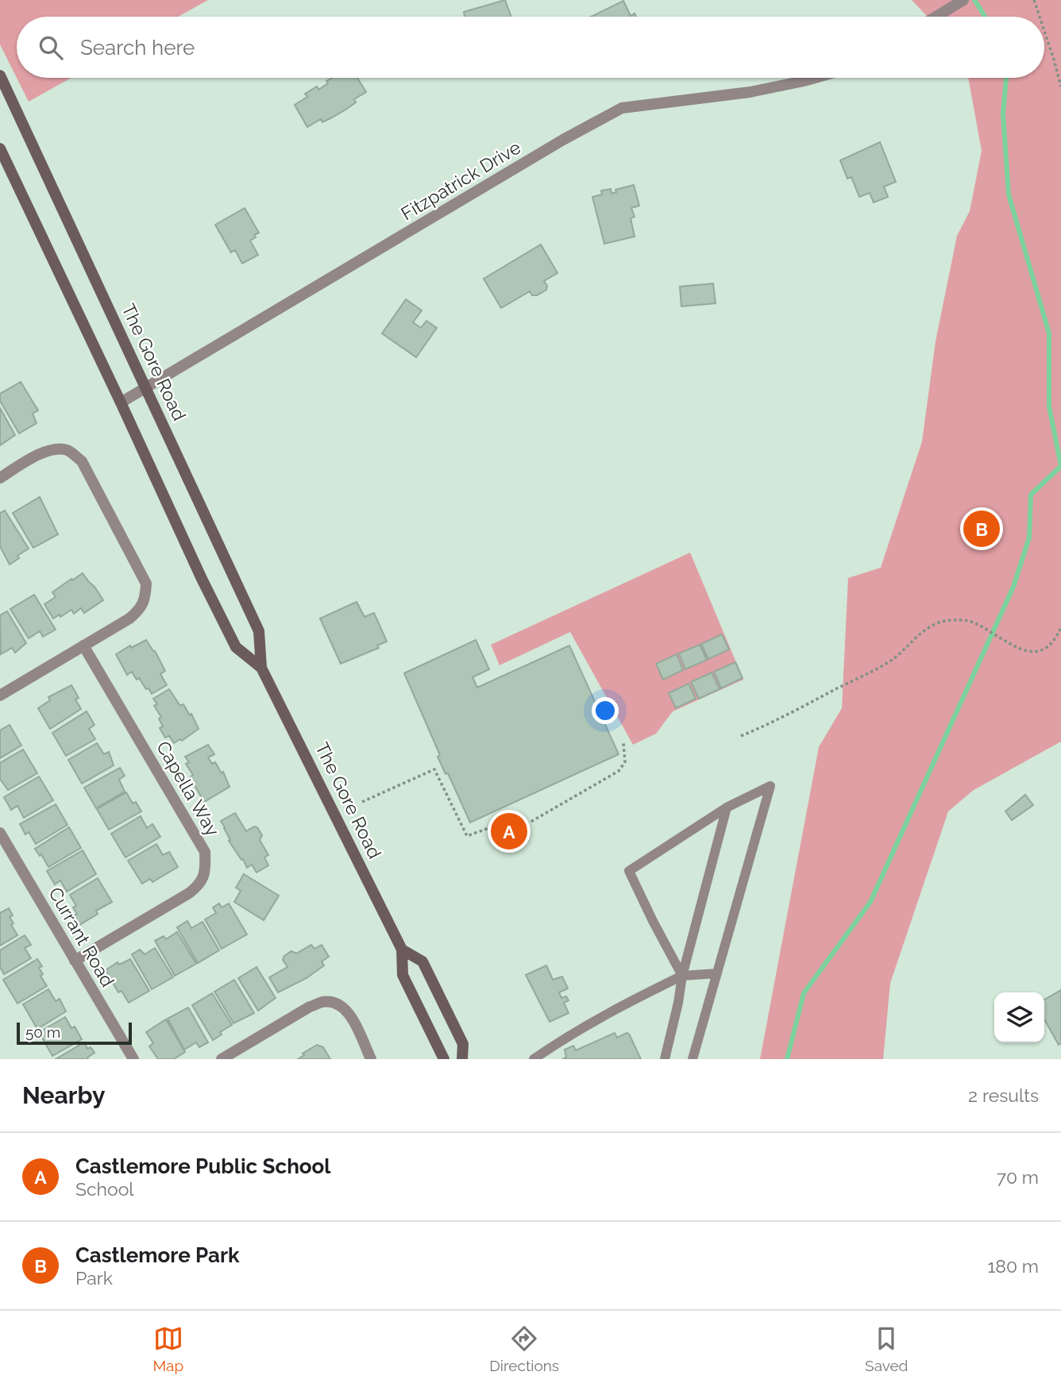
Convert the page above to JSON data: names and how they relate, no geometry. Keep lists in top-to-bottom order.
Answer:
{
  "streets": {
    "main road": ["The Gore Road"],
    "street": ["Fitzpatrick Drive", "Capella Way", "Currant Road"]
  },
  "crossings": [
    ["Fitzpatrick Drive", "The Gore Road"],
    ["Capella Way", "Currant Road"]
  ],
  "scale_bar": "50 m",
  "page": {
    "search": "Search here",
    "pins": ["B", "A"],
    "scale": "50 m",
    "heading": ["Nearby", "2 results"],
    "list": [
      {
        "mark": "A",
        "name": "Castlemore Public School",
        "note": "School",
        "value": "70 m"
      },
      {
        "mark": "B",
        "name": "Castlemore Park",
        "note": "Park",
        "value": "180 m"
      }
    ],
    "nav": ["Map", "Directions", "Saved"]
  }
}
